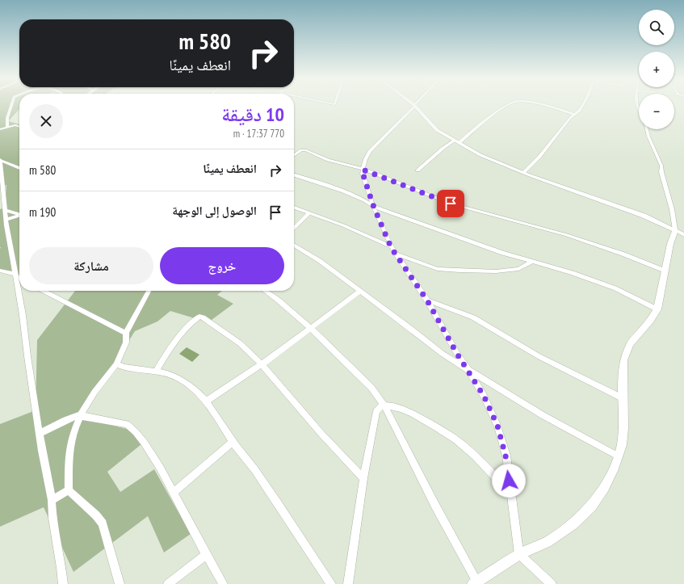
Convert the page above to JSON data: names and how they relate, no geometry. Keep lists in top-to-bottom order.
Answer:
{
  "page": {
    "map_buttons": ["+", "−"],
    "turn": ["580 m", "انعطف يمينًا"],
    "heading": ["10 دقيقة", "770 m · 17:37"],
    "list": [
      {
        "name": "انعطف يمينًا",
        "value": "580 m"
      },
      {
        "name": "الوصول إلى الوجهة",
        "value": "190 m"
      }
    ],
    "buttons": ["خروج", "مشاركة"]
  }
}
